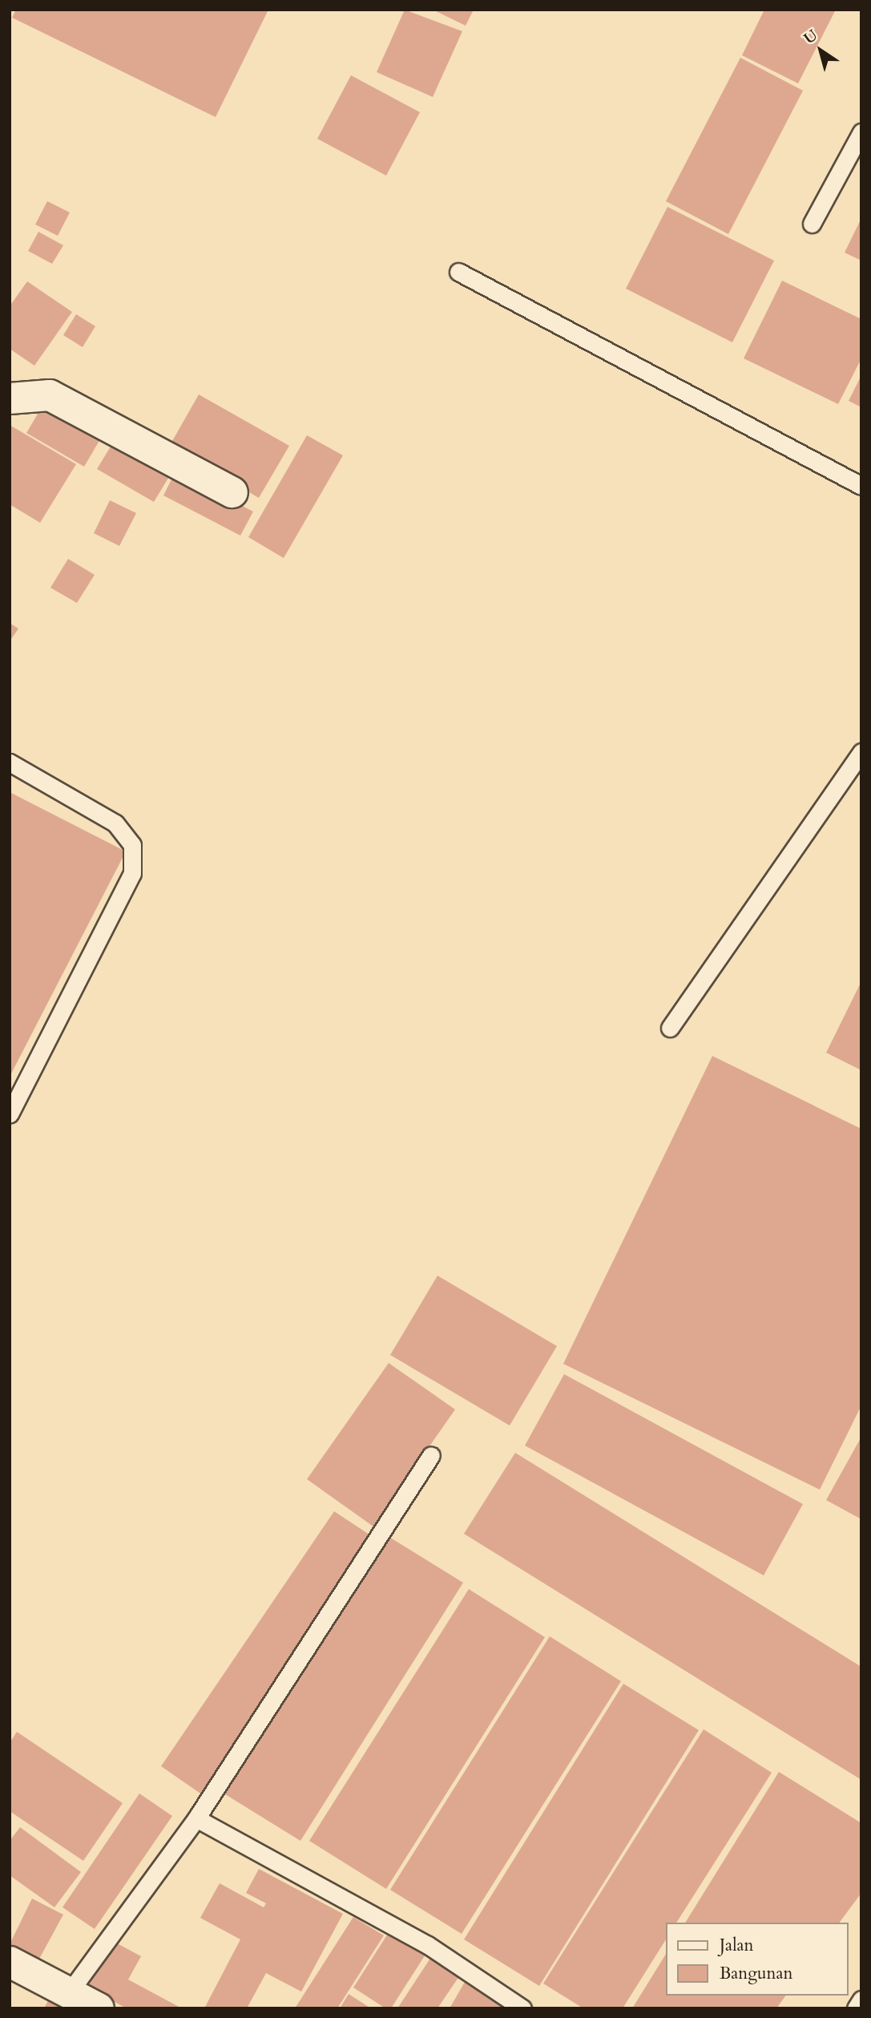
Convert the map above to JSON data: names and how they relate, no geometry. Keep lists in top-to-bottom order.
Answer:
{
  "legend": ["Jalan", "Bangunan"],
  "north": "top left"
}
